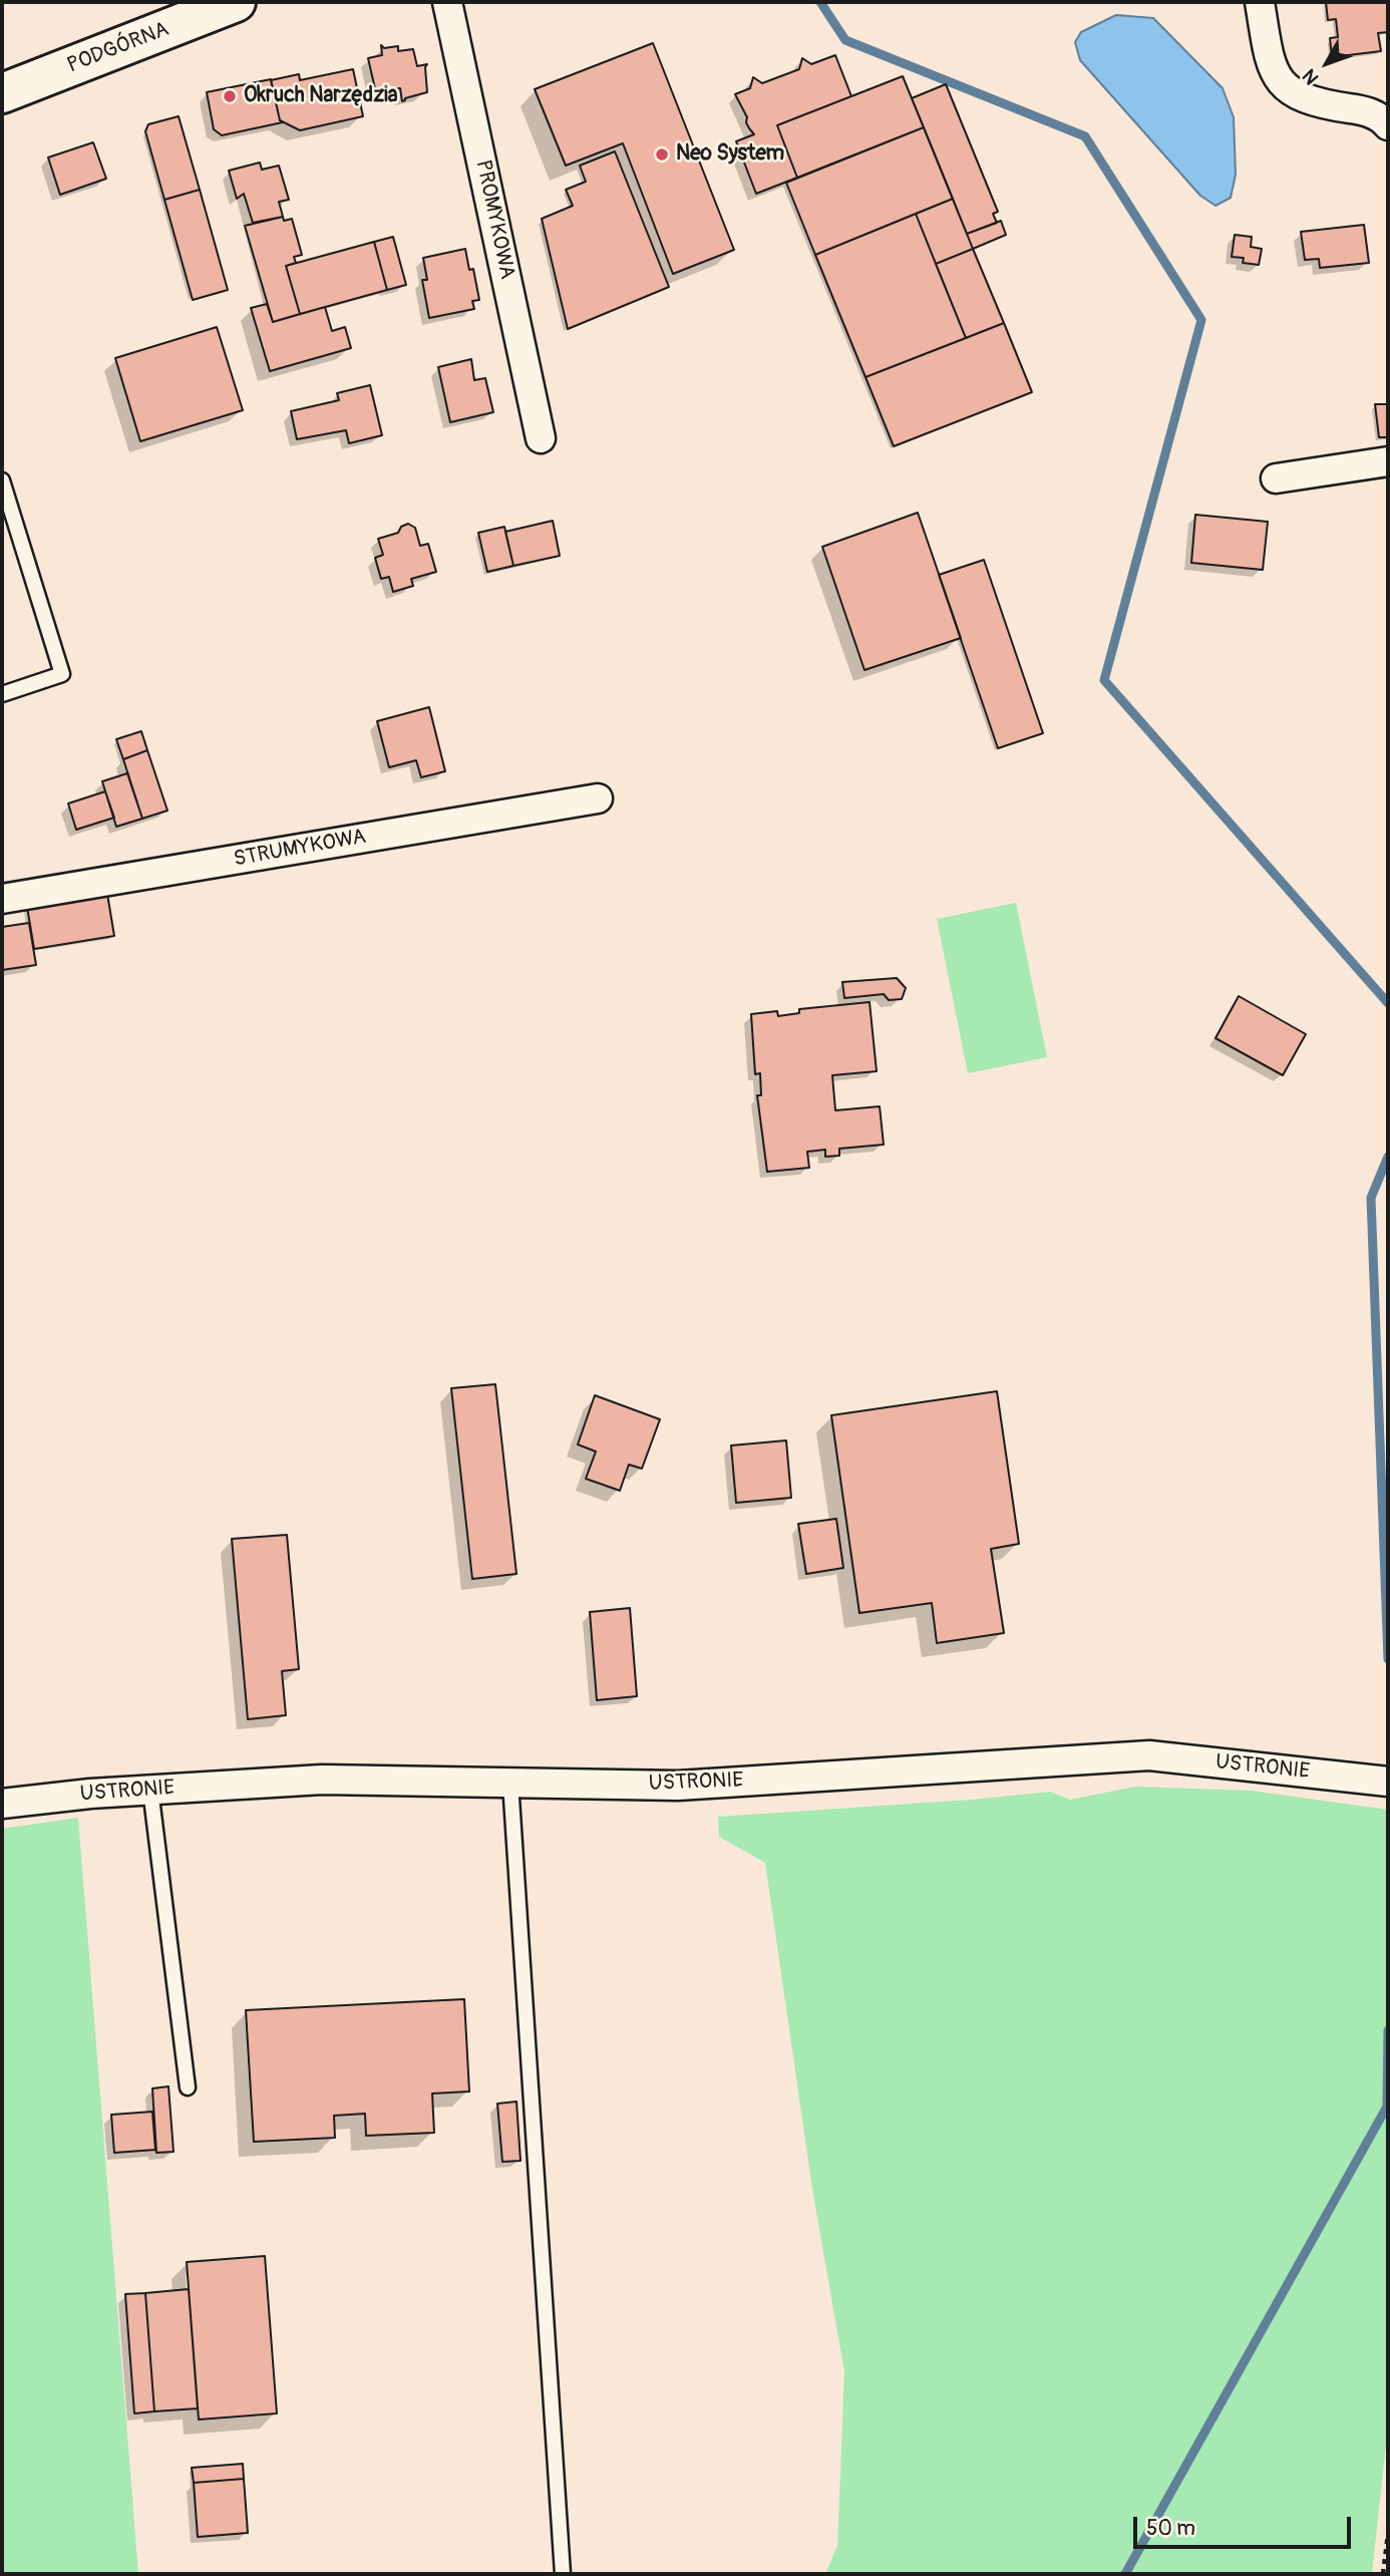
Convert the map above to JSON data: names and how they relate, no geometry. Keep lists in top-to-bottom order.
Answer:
{
  "streets": {
    "main road": ["PODGÓRNA"],
    "street": ["PROMYKOWA", "STRUMYKOWA", "USTRONIE"]
  },
  "places": ["Okruch Narzędzia", "Neo System"],
  "scale_bar": "50 m",
  "north": "bottom left"
}
